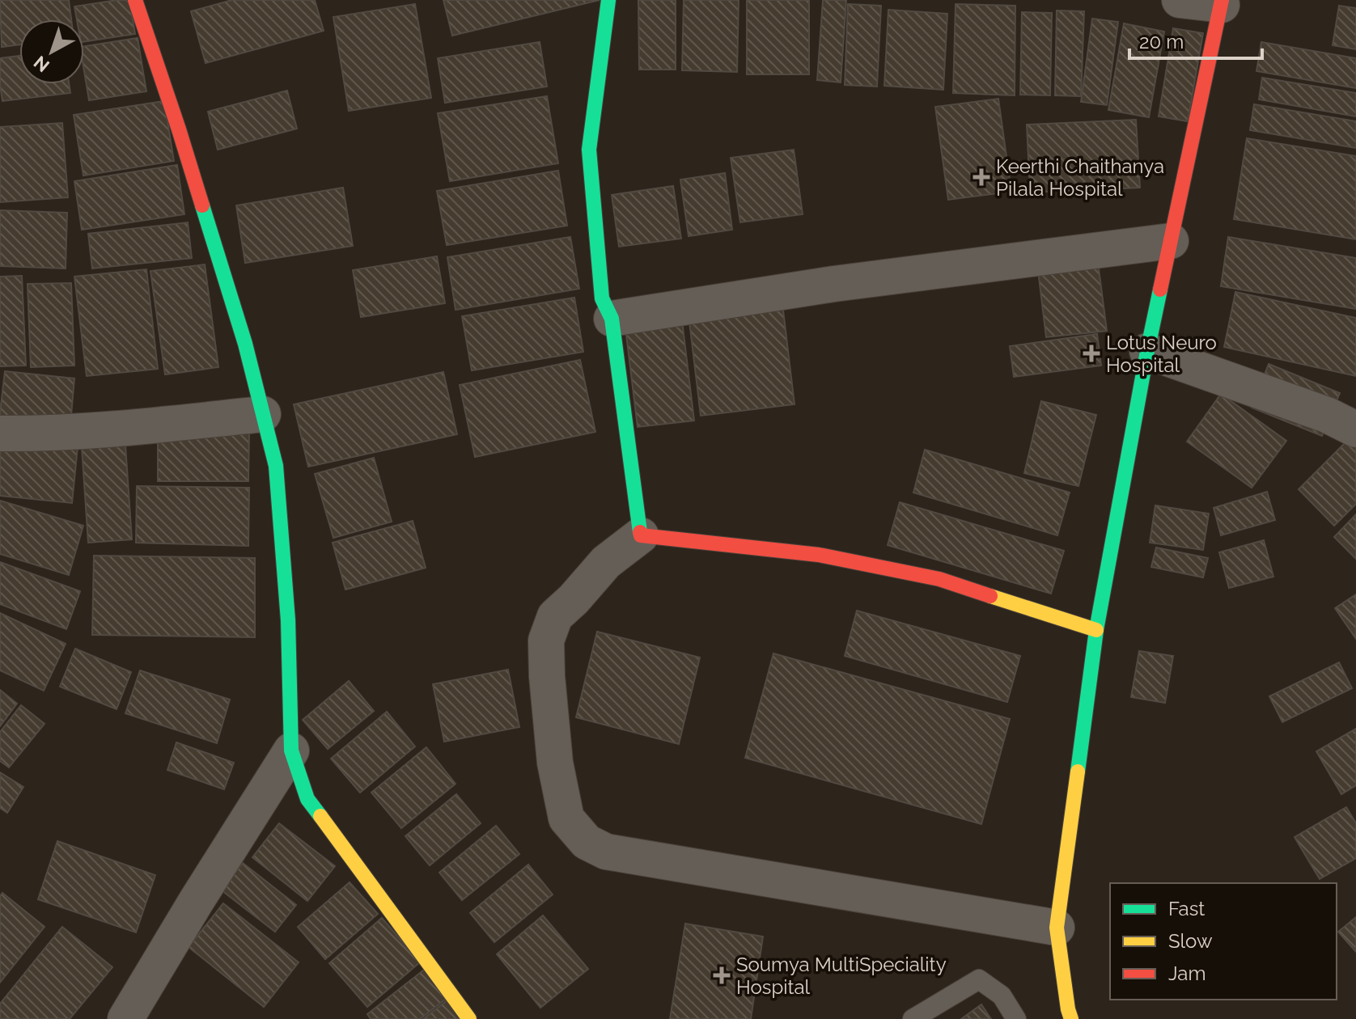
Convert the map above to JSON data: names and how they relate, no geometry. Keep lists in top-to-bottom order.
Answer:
{
  "places": {
    "health": ["Keerthi Chaithanya Pilala Hospital", "Lotus Neuro Hospital", "Soumya MultiSpeciality Hospital"]
  },
  "legend": ["Fast", "Slow", "Jam"],
  "scale_bar": "20 m",
  "north": "bottom left"
}
